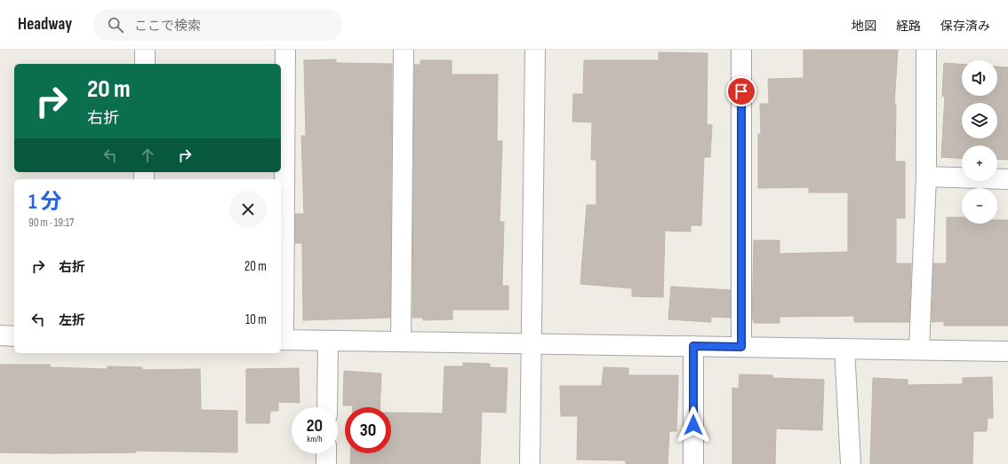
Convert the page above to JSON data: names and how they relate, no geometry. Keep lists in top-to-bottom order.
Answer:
{
  "page": {
    "header": "Headway",
    "search": "ここで検索",
    "nav": ["地図", "経路", "保存済み"],
    "map_buttons": ["+", "−"],
    "turn": ["20 m", "右折"],
    "heading": ["1 分", "90 m · 19:17"],
    "list": [
      {
        "name": "右折",
        "value": "20 m"
      },
      {
        "name": "左折",
        "value": "10 m"
      }
    ],
    "speed": "20 km/h",
    "limit": "30"
  }
}
